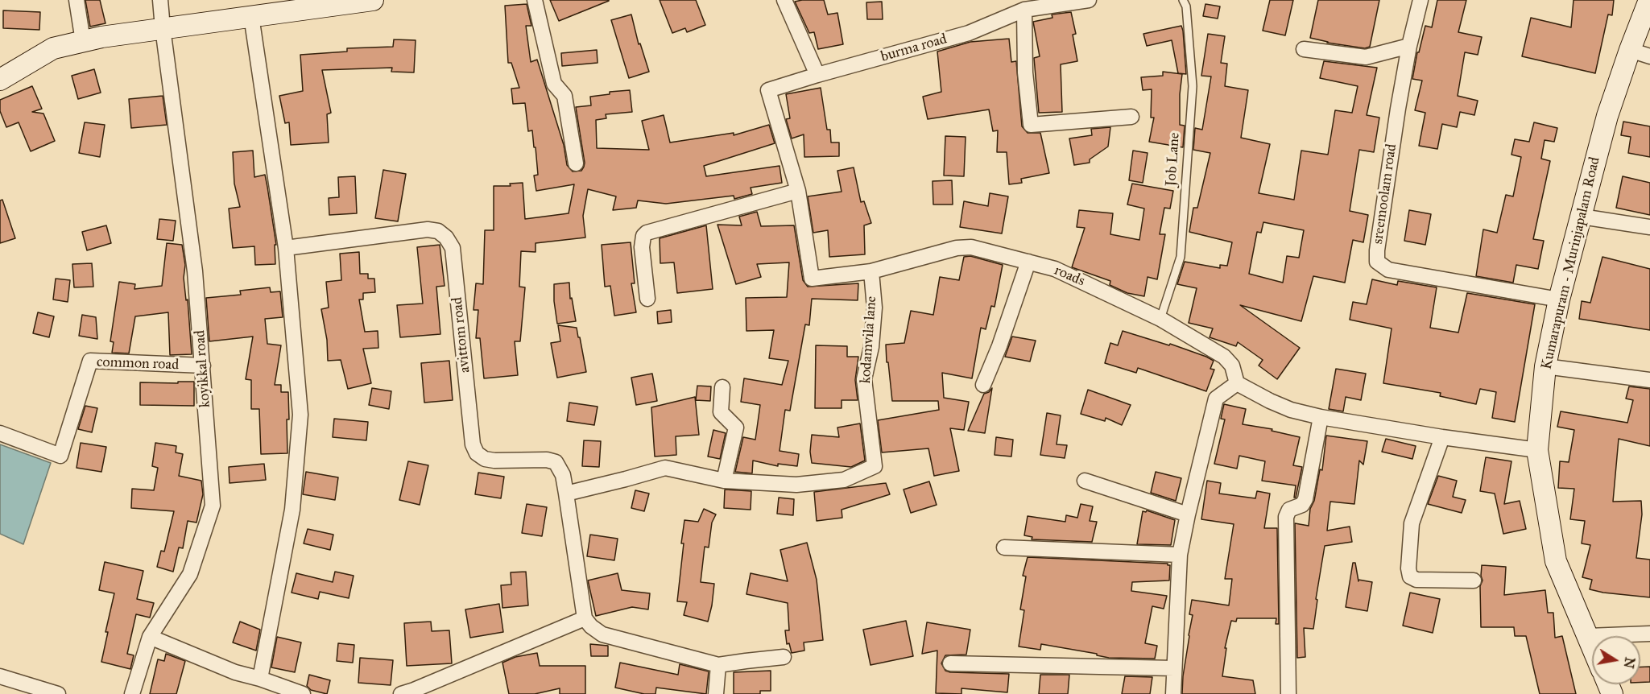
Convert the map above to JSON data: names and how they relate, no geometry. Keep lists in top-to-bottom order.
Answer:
{
  "streets": {
    "main road": ["Kumarapuram - Murinjapalam Road"],
    "street": [
      "burma road",
      "sreemoolam road",
      "roads",
      "avittom road",
      "kodamvila lane",
      "common road",
      "koyikkal road"
    ],
    "lane": ["Job Lane"]
  },
  "crossings": [
    ["Job Lane", "roads"],
    ["sreemoolam road", "Kumarapuram - Murinjapalam Road"],
    ["roads", "kodamvila lane"],
    ["common road", "koyikkal road"]
  ],
  "north": "right"
}
